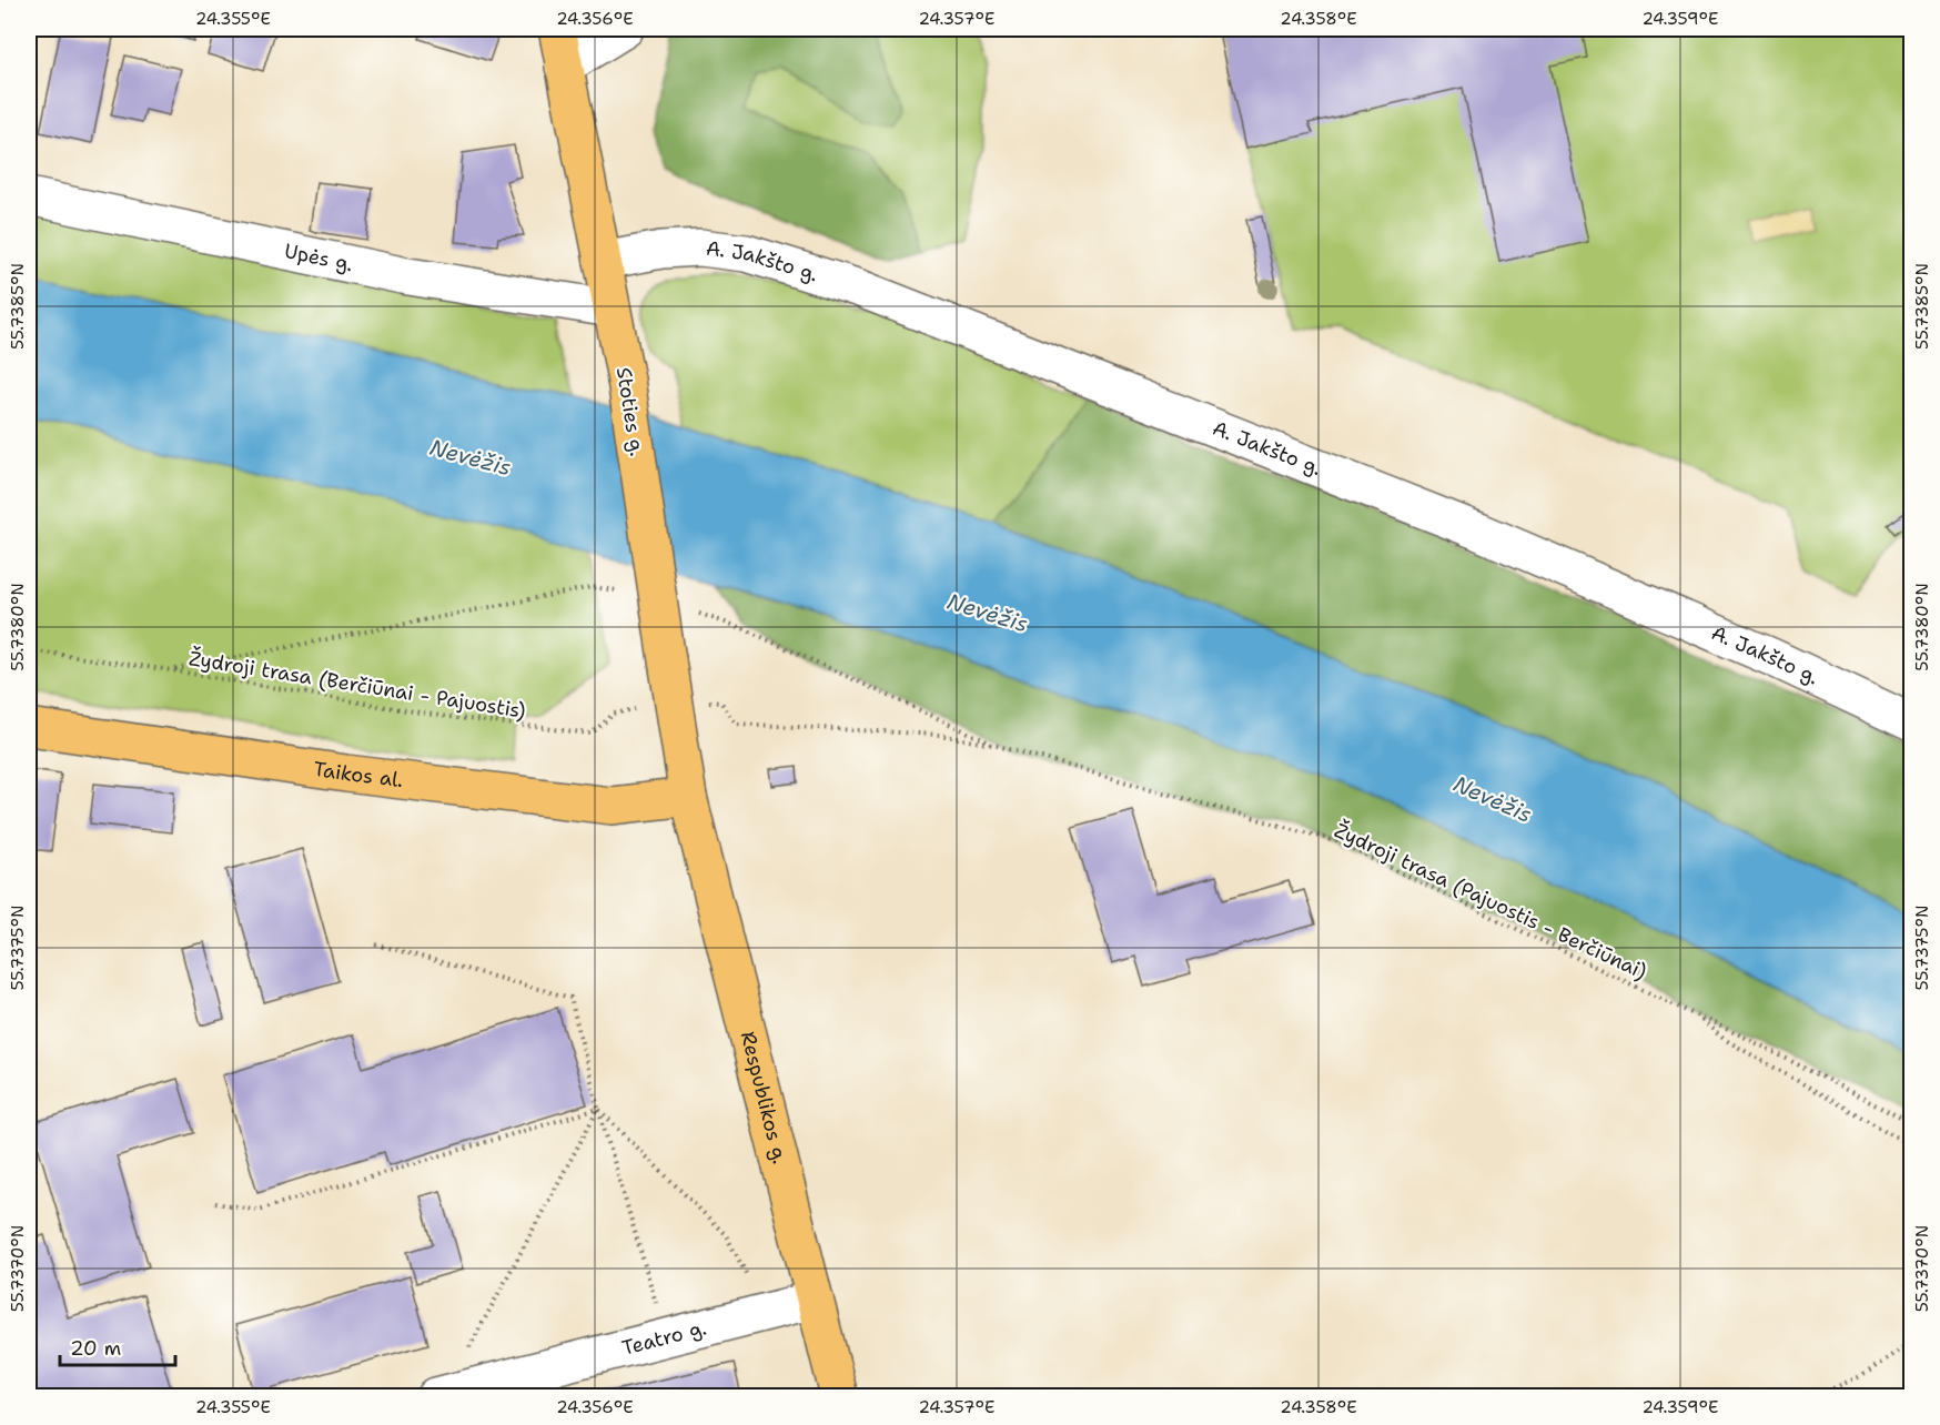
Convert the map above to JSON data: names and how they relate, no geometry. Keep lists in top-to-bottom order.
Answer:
{
  "streets": {
    "main road": ["Stoties g.", "Taikos al.", "Respublikos g."],
    "street": ["Upės g.", "A. Jakšto g.", "Teatro g."],
    "path": ["Žydroji trasa (Berčiūnai - Pajuostis)", "Žydroji trasa (Pajuostis - Berčiūnai)"]
  },
  "crossings": [
    ["Upės g.", "Stoties g."],
    ["A. Jakšto g.", "Stoties g."],
    ["Stoties g.", "Žydroji trasa (Berčiūnai - Pajuostis)"],
    ["Stoties g.", "Taikos al."],
    ["Stoties g.", "Respublikos g."],
    ["Taikos al.", "Respublikos g."],
    ["Respublikos g.", "Teatro g."]
  ],
  "water": ["Nevėžis"],
  "scale_bar": "20 m",
  "coordinates": [
    "24.355°E",
    "24.356°E",
    "24.357°E",
    "24.358°E",
    "24.359°E",
    "55.7385°N",
    "55.7380°N",
    "55.7375°N",
    "55.7370°N"
  ]
}
